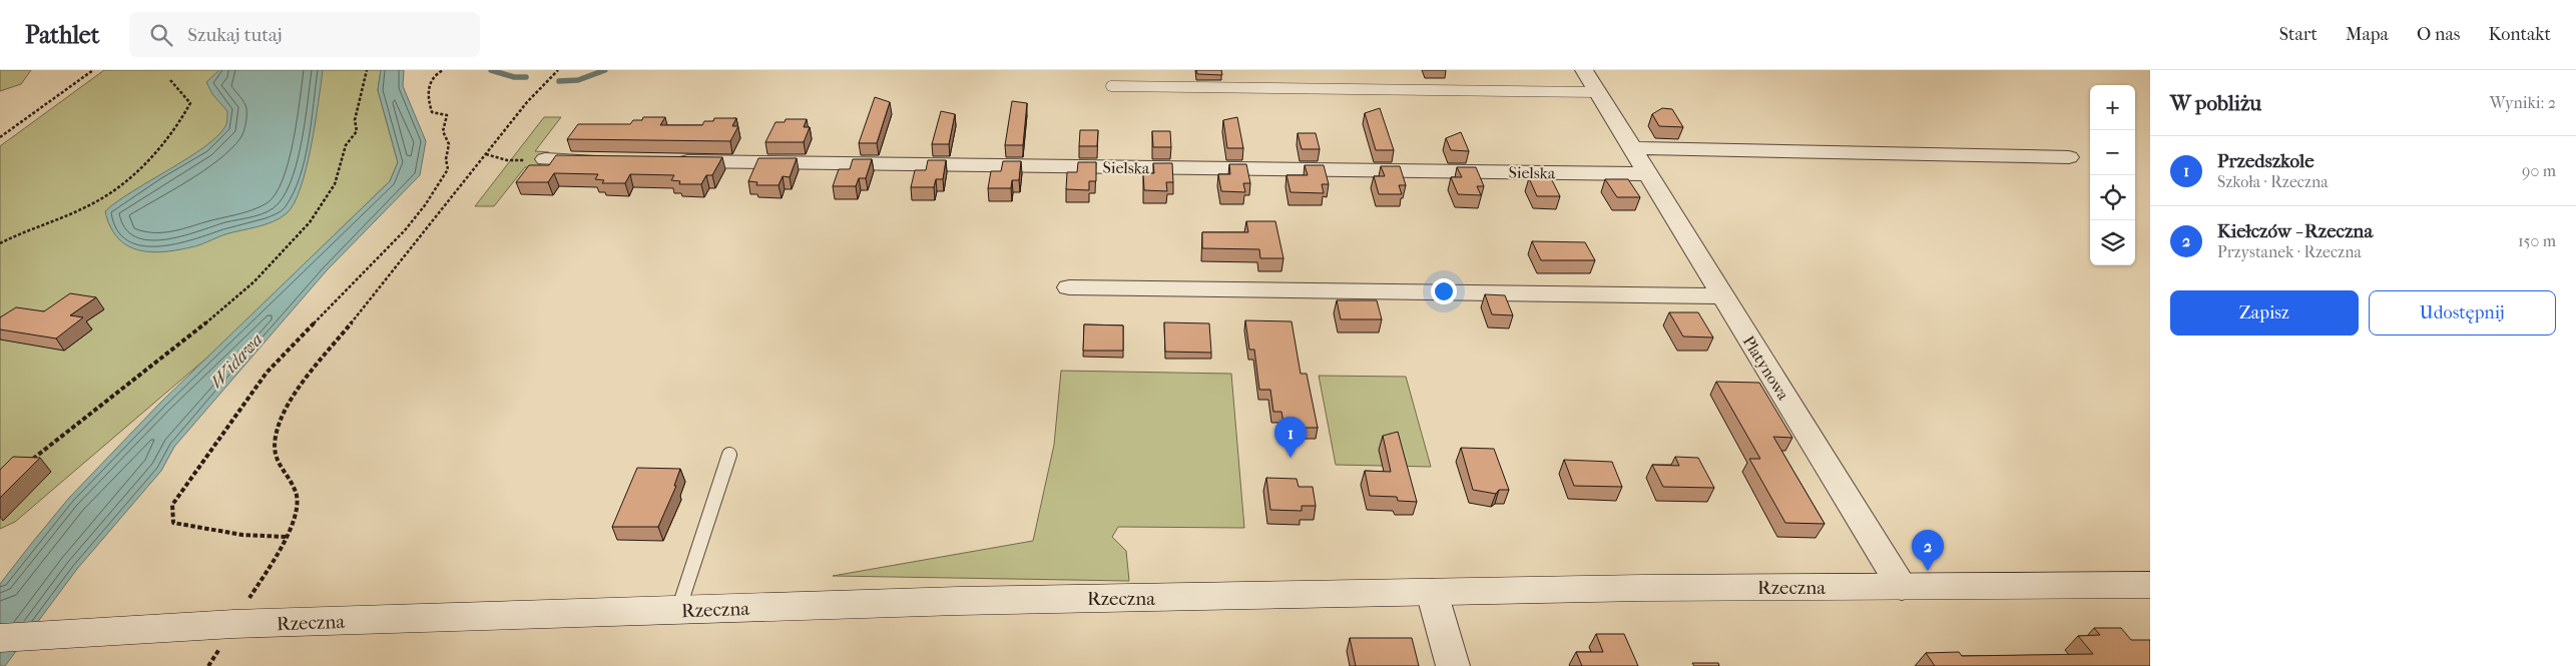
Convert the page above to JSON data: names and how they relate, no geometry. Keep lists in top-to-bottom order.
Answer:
{
  "streets": {
    "street": ["Sielska", "Platynowa", "Rzeczna"]
  },
  "crossings": [
    ["Sielska", "Platynowa"],
    ["Platynowa", "Rzeczna"]
  ],
  "water": ["Widawa"],
  "page": {
    "header": "Pathlet",
    "search": "Szukaj tutaj",
    "nav": [
      "Start",
      "Mapa",
      "O nas",
      "Kontakt"
    ],
    "heading": ["W pobliżu", "Wyniki: 2"],
    "map_buttons": ["+", "−"],
    "list": [
      {
        "mark": "1",
        "name": "Przedszkole",
        "note": "Szkoła · Rzeczna",
        "value": "90 m"
      },
      {
        "mark": "2",
        "name": "Kiełczów - Rzeczna",
        "note": "Przystanek · Rzeczna",
        "value": "150 m"
      }
    ],
    "buttons": ["Zapisz", "Udostępnij"],
    "pins": ["1", "2"]
  }
}
